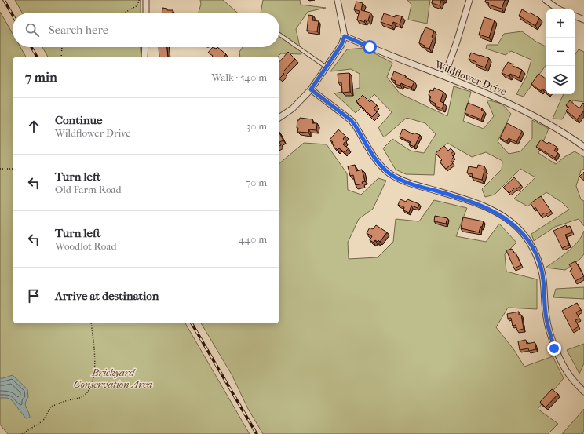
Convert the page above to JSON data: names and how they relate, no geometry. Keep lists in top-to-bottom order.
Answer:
{
  "streets": {
    "street": ["Wildflower Drive"]
  },
  "parks": ["Brickyard Conservation Area"],
  "page": {
    "map_buttons": ["+", "−"],
    "search": "Search here",
    "heading": ["7 min", "Walk · 540 m"],
    "list": [
      ["Continue", "Wildflower Drive", "30 m"],
      ["Turn left", "Old Farm Road", "70 m"],
      ["Turn left", "Woodlot Road", "440 m"],
      "Arrive at destination"
    ]
  }
}
